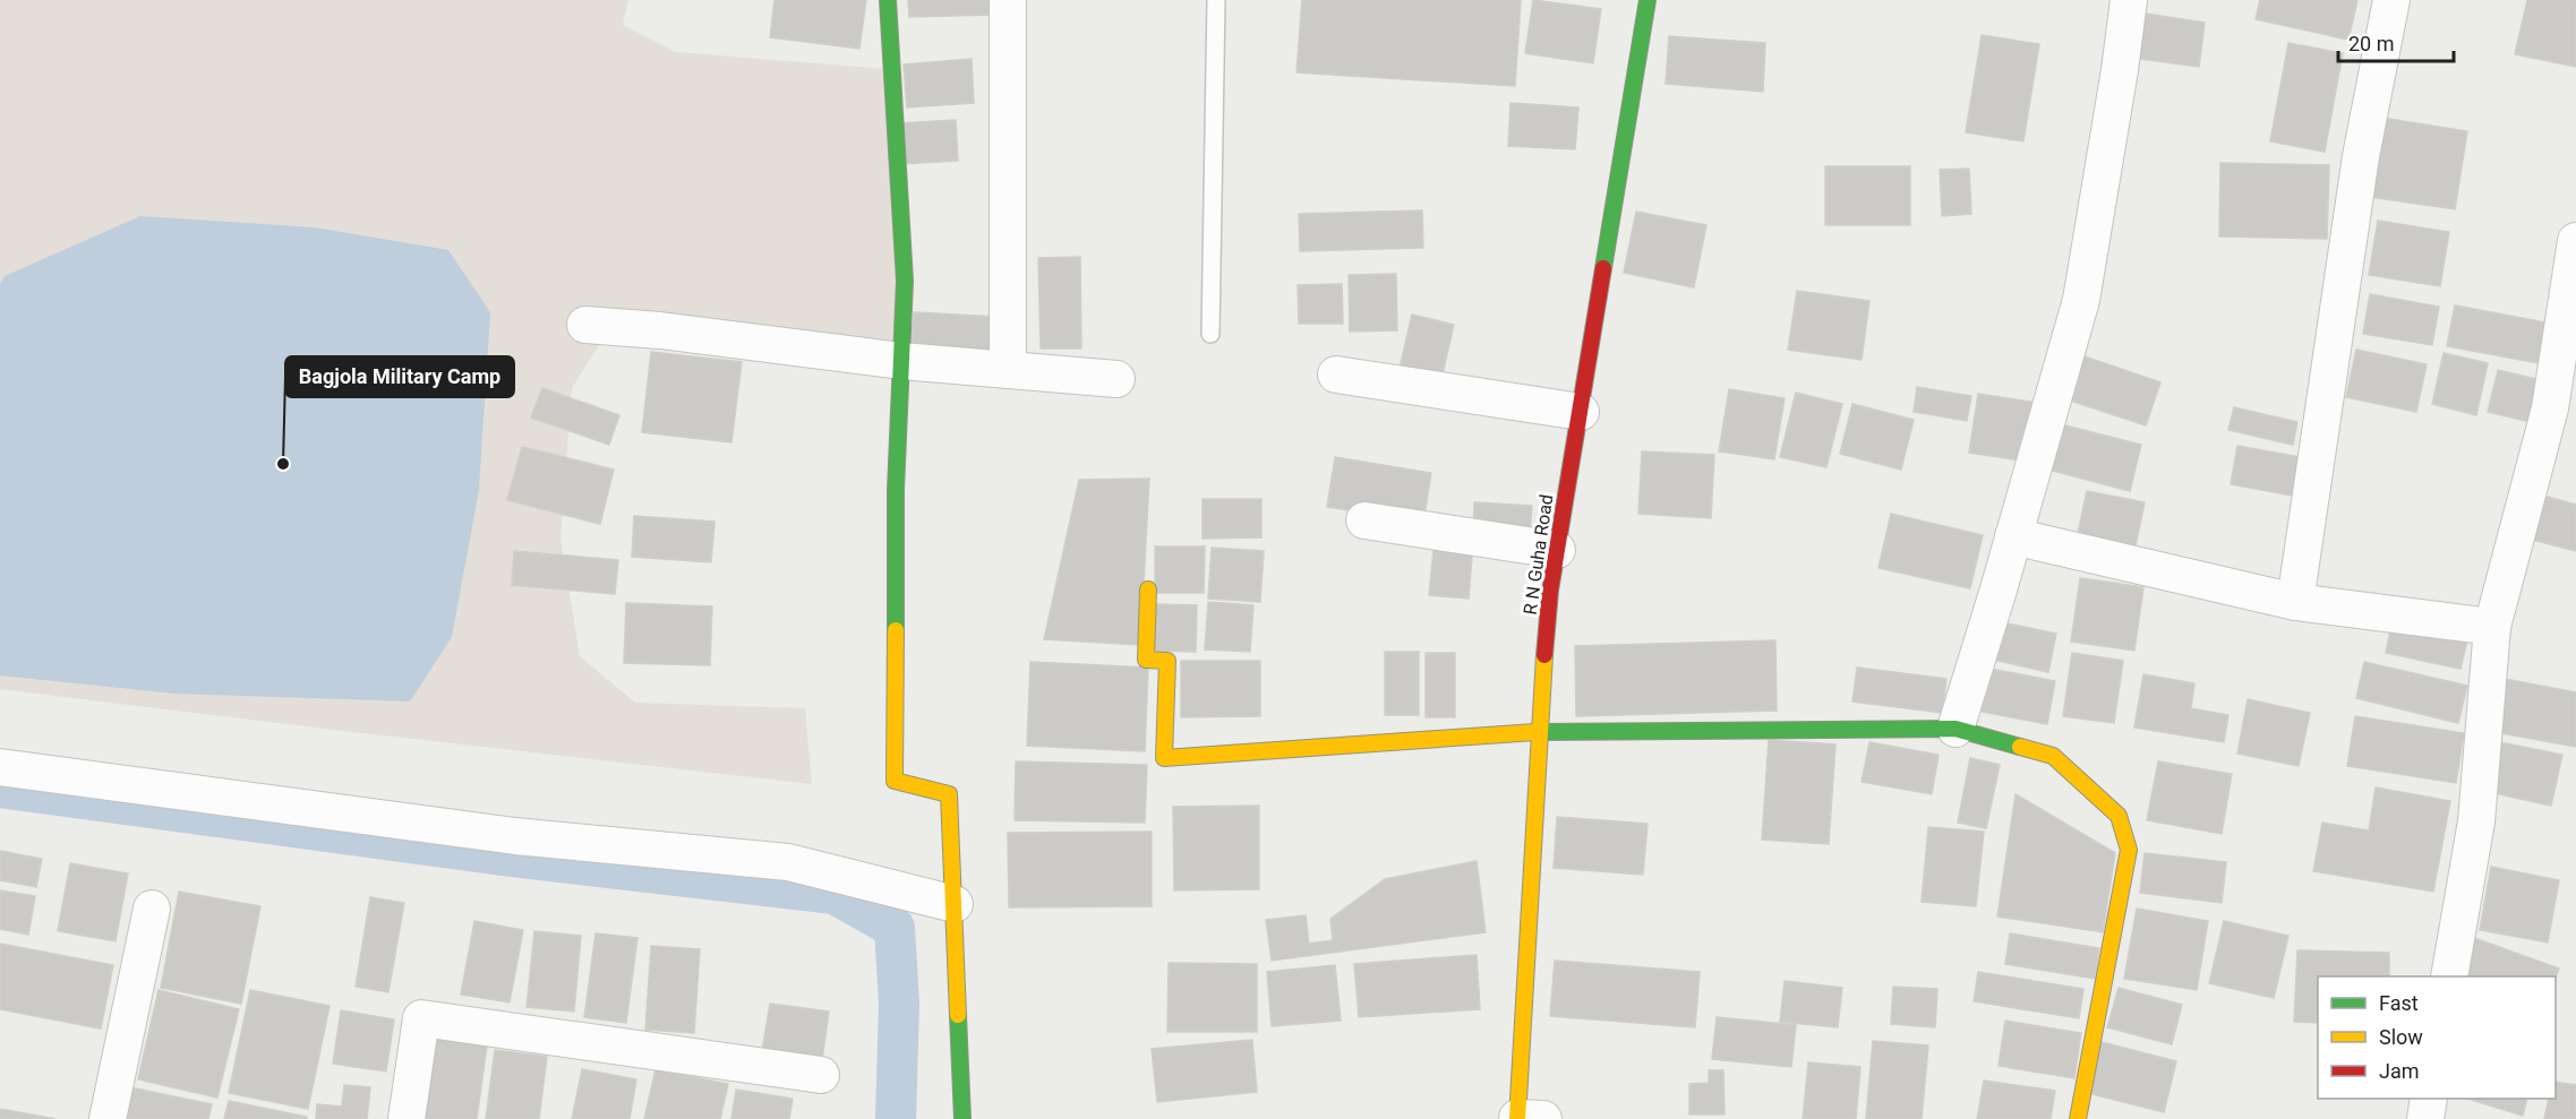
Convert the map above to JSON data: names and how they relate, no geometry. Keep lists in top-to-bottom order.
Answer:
{
  "streets": {
    "street": ["R N Guha Road"]
  },
  "places": ["Bagjola Military Camp"],
  "legend": ["Fast", "Slow", "Jam"],
  "scale_bar": "20 m"
}
